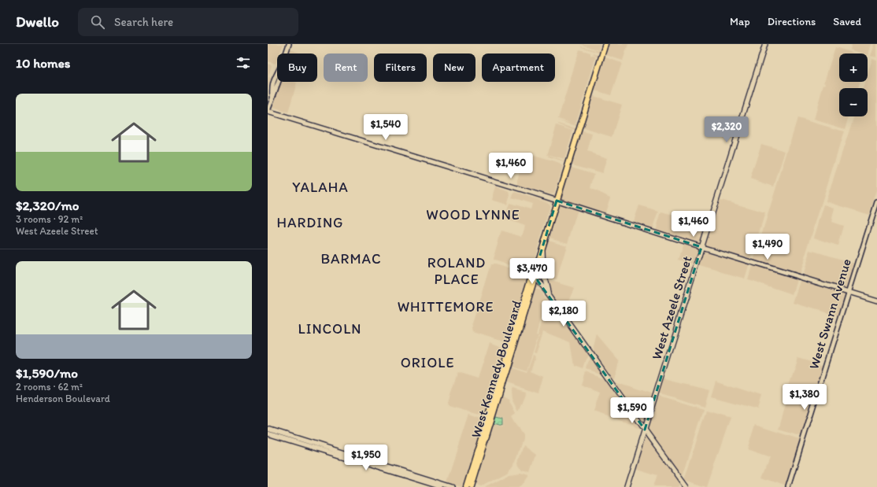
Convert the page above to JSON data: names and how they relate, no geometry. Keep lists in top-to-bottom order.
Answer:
{
  "streets": {
    "main road": ["West Azeele Street", "West Kennedy Boulevard"],
    "street": ["West Swann Avenue"]
  },
  "districts": [
    "YALAHA",
    "WOOD LYNNE",
    "HARDING",
    "BARMAC",
    "ROLAND PLACE",
    "WHITTEMORE",
    "LINCOLN",
    "ORIOLE"
  ],
  "page": {
    "header": "Dwello",
    "search": "Search here",
    "nav": ["Map", "Directions", "Saved"],
    "heading": "10 homes",
    "map_buttons": ["+", "−"],
    "chip": [
      "Buy",
      "Rent",
      "Filters",
      "New",
      "Apartment"
    ],
    "list": [
      {
        "name": "$2,320/mo",
        "note": "3 rooms · 92 m² · West Azeele Street"
      },
      {
        "name": "$1,590/mo",
        "note": "2 rooms · 62 m² · Henderson Boulevard"
      }
    ],
    "price": [
      "$1,540",
      "$2,320",
      "$1,460",
      "$1,460",
      "$1,490",
      "$3,470",
      "$2,180",
      "$1,380",
      "$1,590",
      "$1,950"
    ]
  }
}
